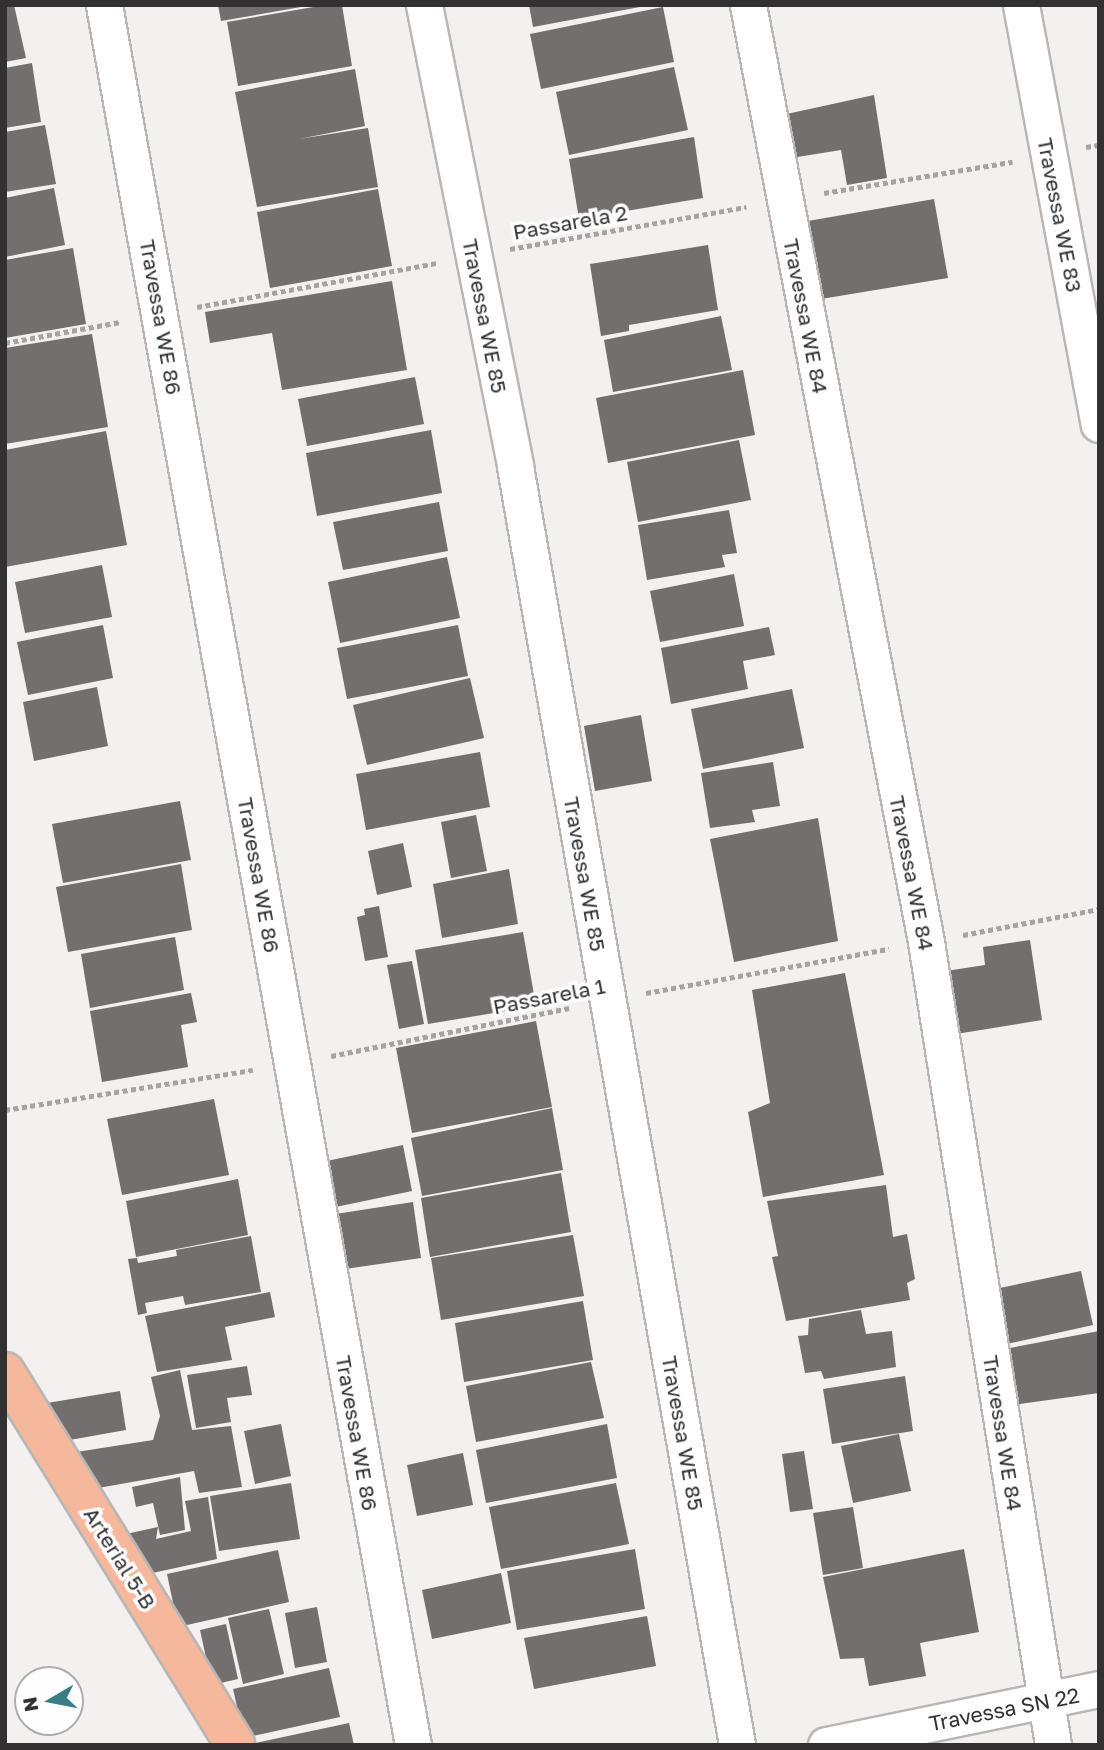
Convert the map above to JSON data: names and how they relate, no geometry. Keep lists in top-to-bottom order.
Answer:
{
  "streets": {
    "main road": ["Arterial 5-B"],
    "street": [
      "Travessa WE 83",
      "Travessa WE 85",
      "Travessa WE 84",
      "Travessa WE 86",
      "Travessa SN 22"
    ],
    "path": ["Passarela 2", "Passarela 1"]
  },
  "crossings": [
    ["Travessa WE 83", "Passarela 2"],
    ["Passarela 2", "Travessa WE 85"],
    ["Passarela 2", "Travessa WE 84"],
    ["Passarela 2", "Travessa WE 86"],
    ["Travessa WE 85", "Passarela 1"],
    ["Travessa WE 84", "Passarela 1"],
    ["Travessa WE 84", "Travessa SN 22"],
    ["Travessa WE 86", "Passarela 1"]
  ],
  "north": "left"
}
